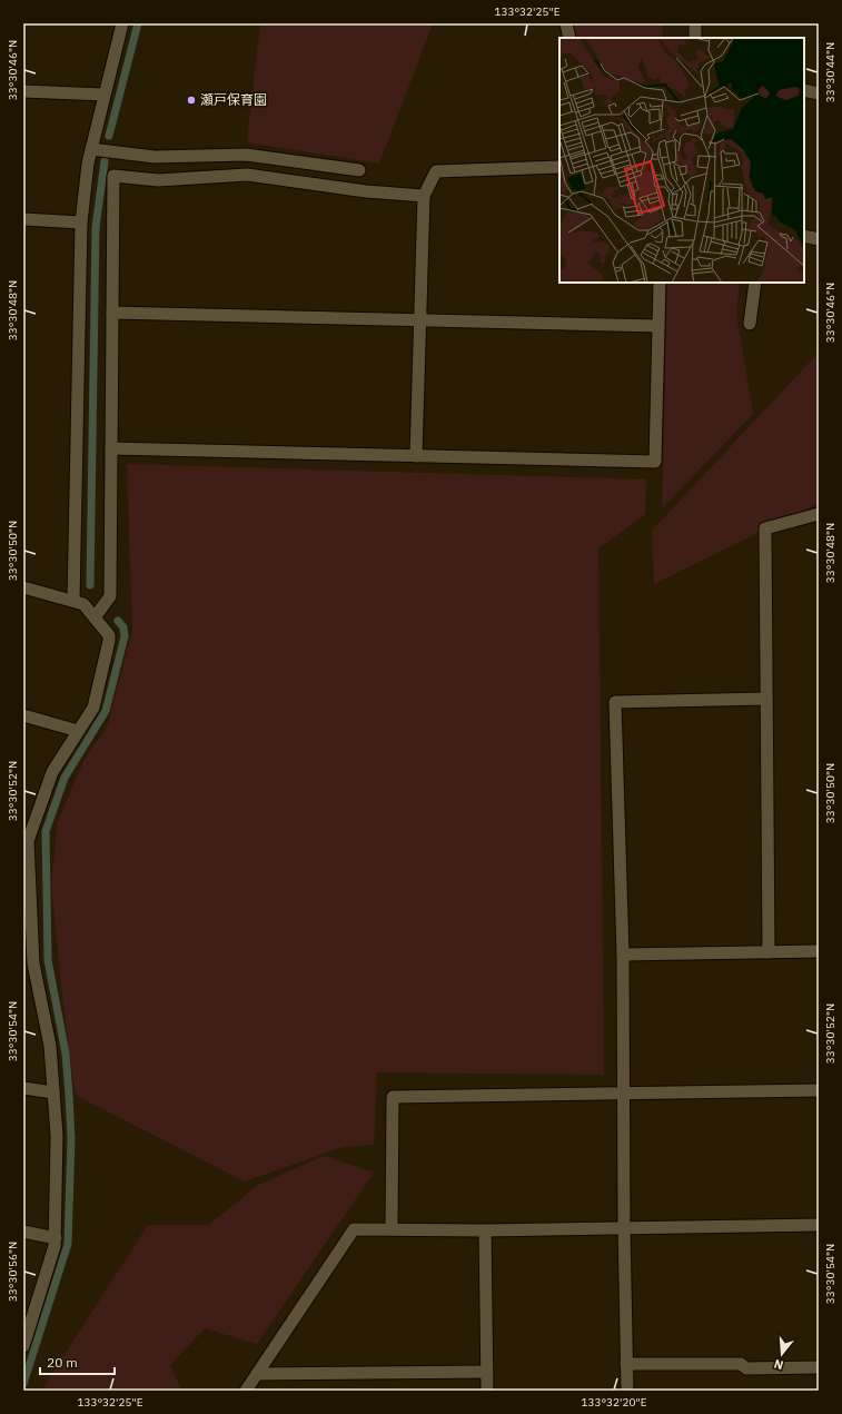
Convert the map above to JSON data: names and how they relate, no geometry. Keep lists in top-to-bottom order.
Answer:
{
  "places": ["瀬戸保育園"],
  "scale_bar": "20 m",
  "north": "bottom",
  "coordinates": [
    "133°32'25\"E",
    "33°30'46\"N",
    "33°30'44\"N",
    "33°30'48\"N",
    "33°30'50\"N",
    "33°30'52\"N",
    "33°30'54\"N",
    "33°30'56\"N",
    "133°32'20\"E"
  ]
}
